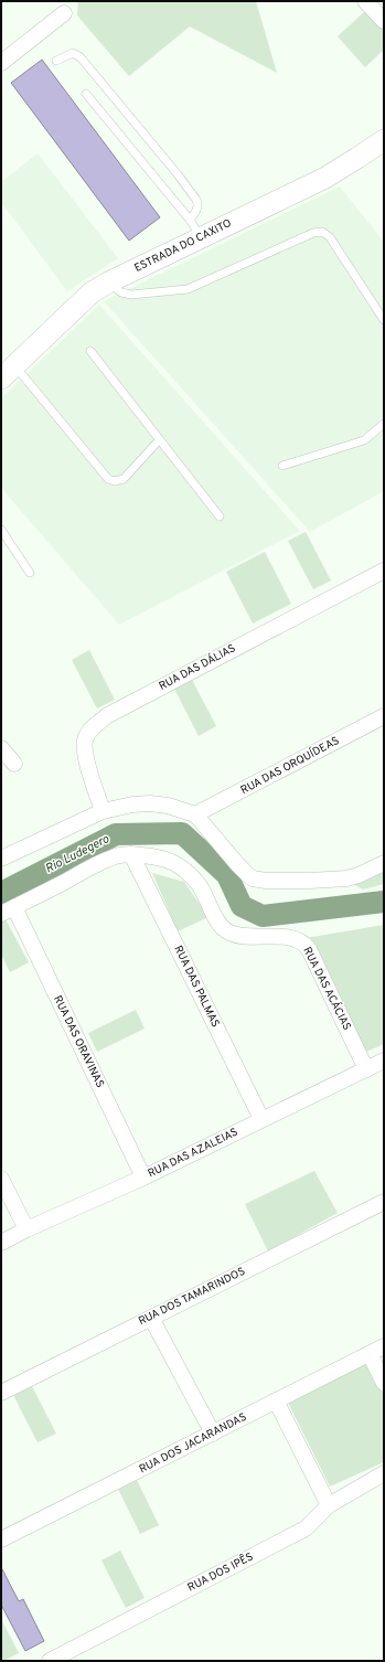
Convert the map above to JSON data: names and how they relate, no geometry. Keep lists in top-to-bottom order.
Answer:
{
  "streets": {
    "main road": ["ESTRADA DO CAXITO"],
    "street": [
      "RUA DAS DÁLIAS",
      "RUA DAS ORQUÍDEAS",
      "RUA DAS PALMAS",
      "RUA DAS ACÁCIAS",
      "RUA DAS ORAVINAS",
      "RUA DAS AZALEIAS",
      "RUA DOS TAMARINDOS",
      "RUA DOS JACARANDAS",
      "RUA DOS IPÊS"
    ]
  },
  "crossings": [
    ["RUA DAS PALMAS", "RUA DAS ACÁCIAS"],
    ["RUA DAS PALMAS", "RUA DAS AZALEIAS"],
    ["RUA DAS ACÁCIAS", "RUA DAS ORAVINAS"],
    ["RUA DAS ACÁCIAS", "RUA DAS AZALEIAS"],
    ["RUA DAS ORAVINAS", "RUA DAS AZALEIAS"]
  ],
  "water": ["Rio Ludegero"]
}
